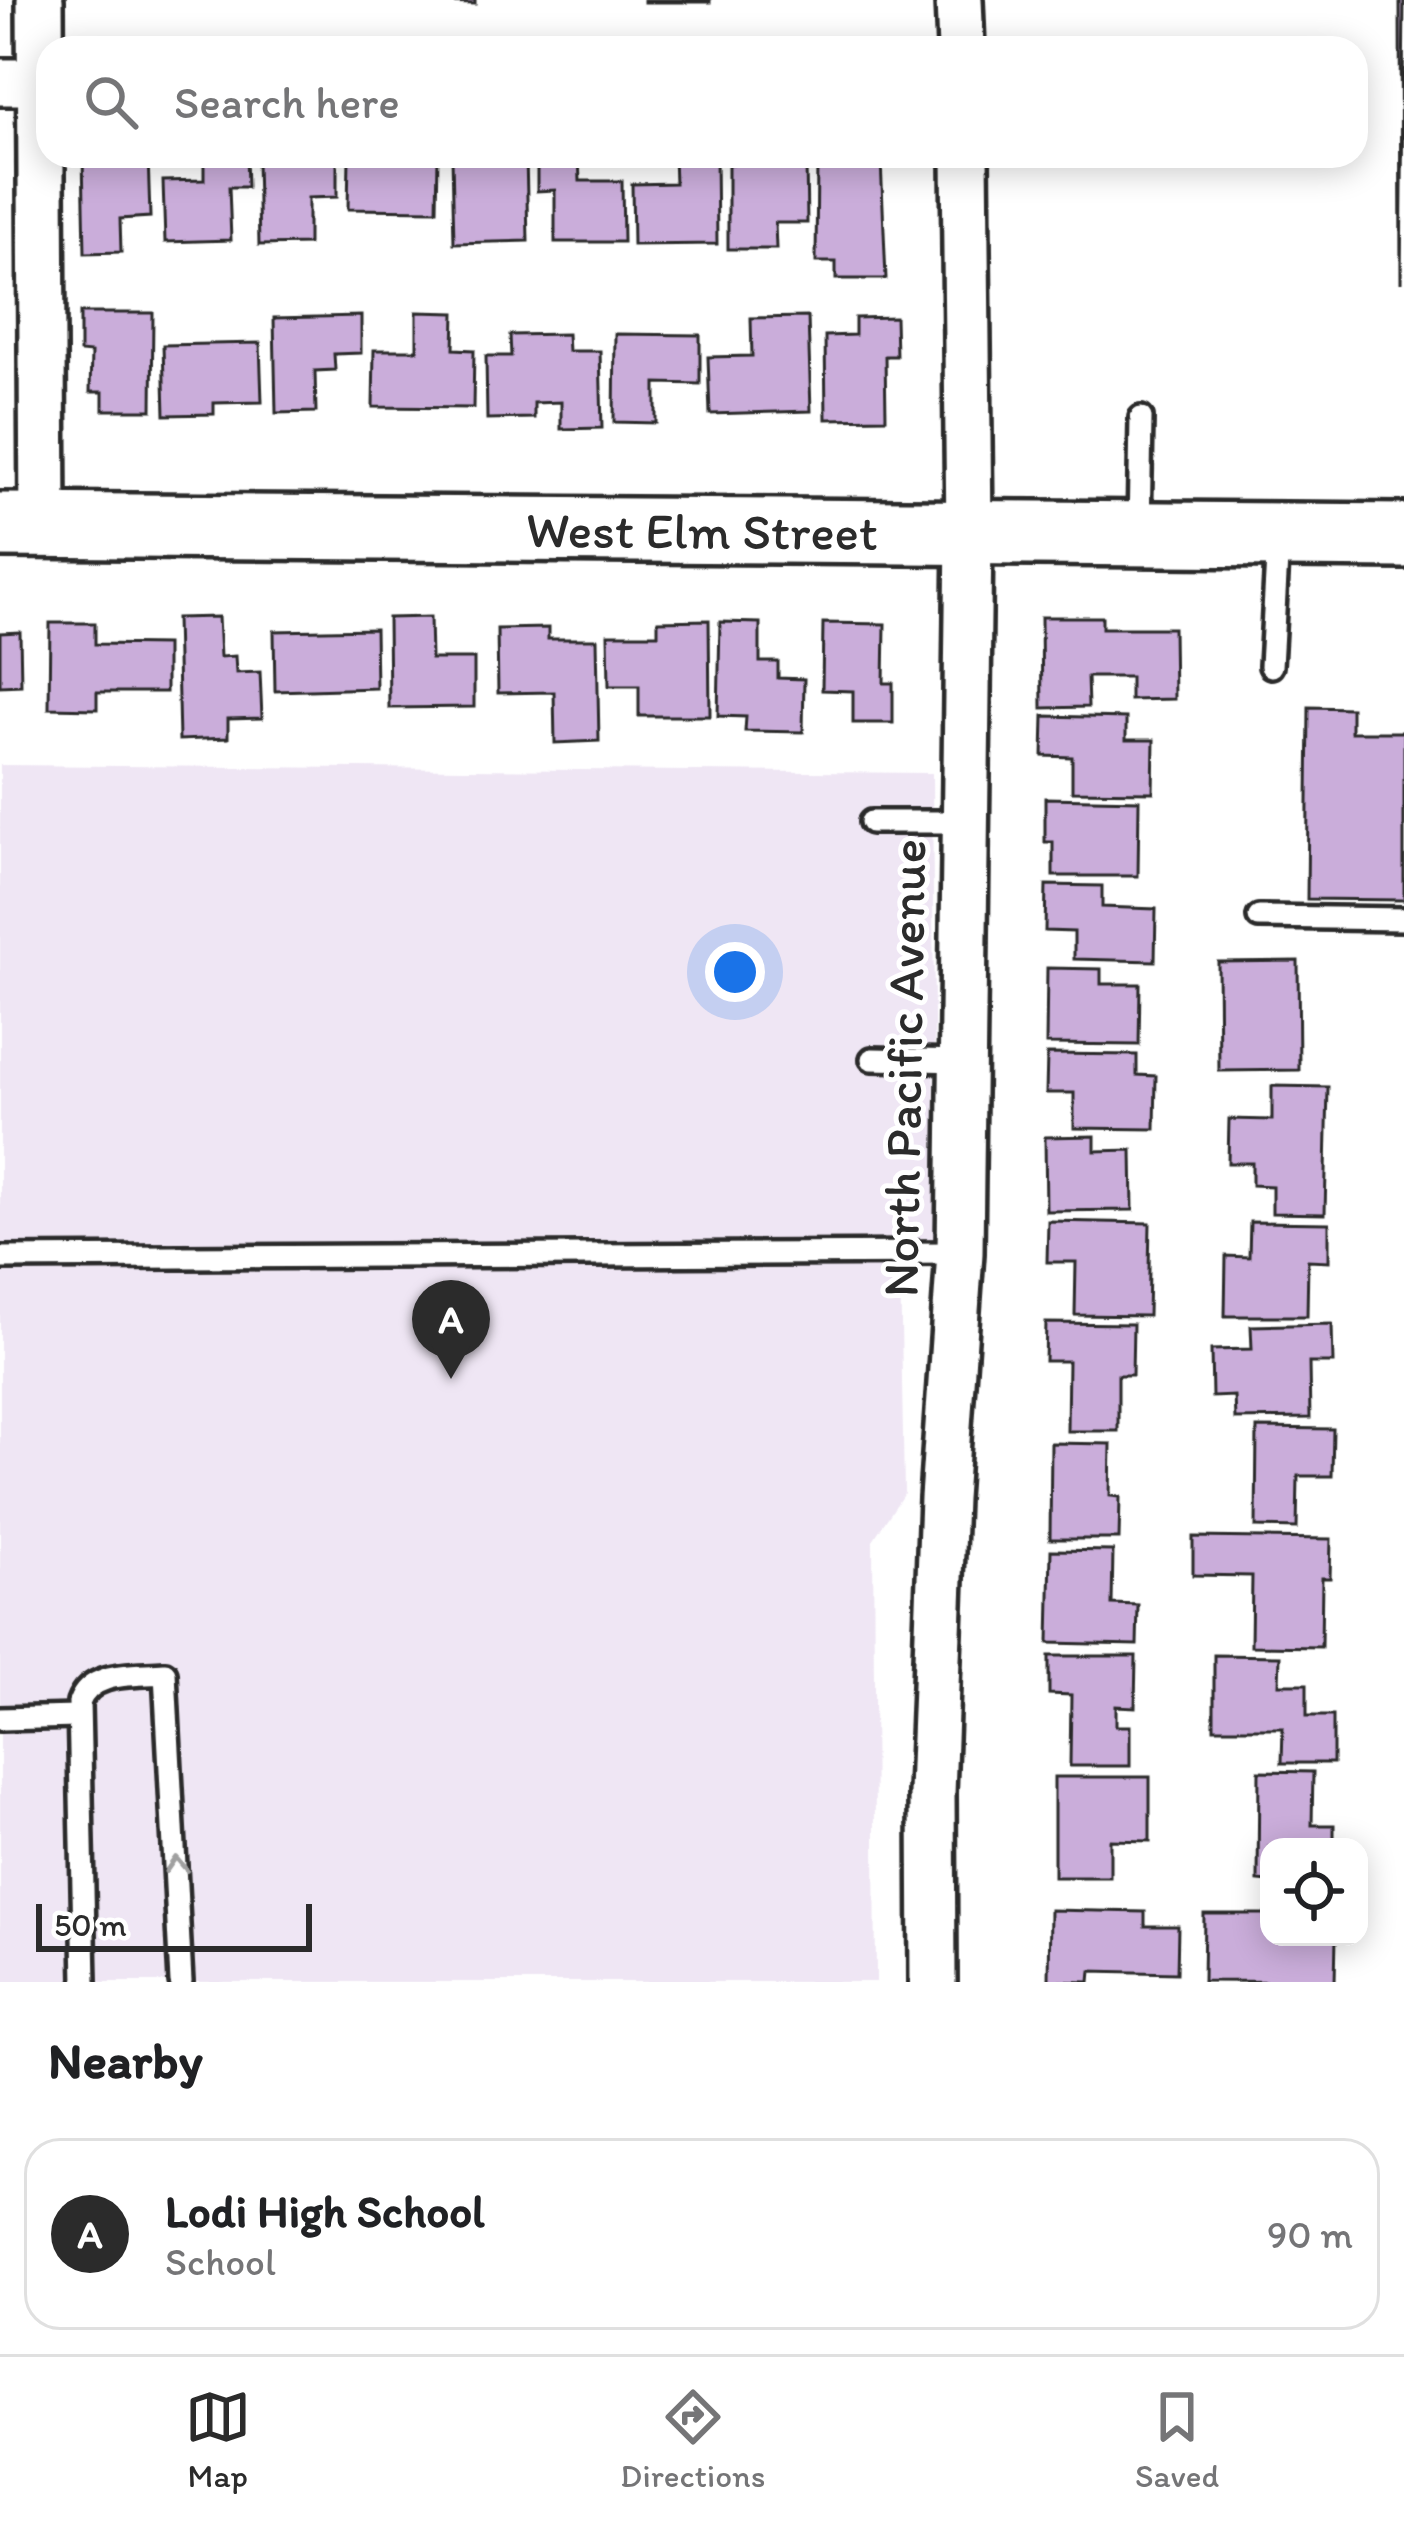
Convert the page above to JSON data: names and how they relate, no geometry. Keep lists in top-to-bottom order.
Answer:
{
  "streets": {
    "street": ["West Elm Street", "North Pacific Avenue"]
  },
  "crossings": [
    ["West Elm Street", "North Pacific Avenue"]
  ],
  "scale_bar": "50 m",
  "page": {
    "search": "Search here",
    "pins": "A",
    "scale": "50 m",
    "heading": "Nearby",
    "list": [
      {
        "mark": "A",
        "name": "Lodi High School",
        "note": "School",
        "value": "90 m"
      }
    ],
    "nav": ["Map", "Directions", "Saved"]
  }
}
